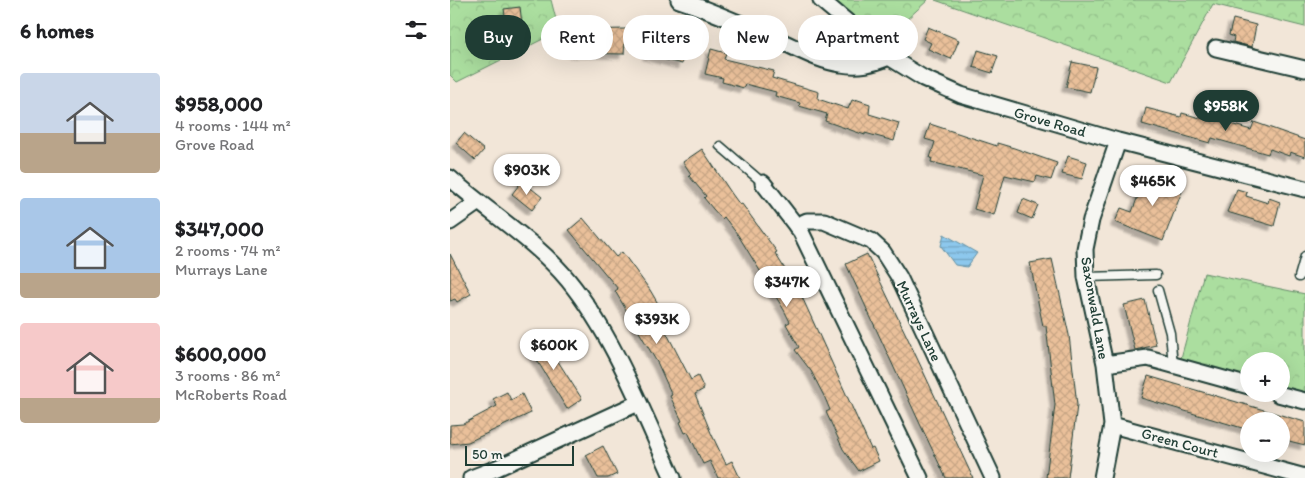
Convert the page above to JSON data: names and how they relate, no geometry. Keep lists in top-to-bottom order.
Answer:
{
  "streets": {
    "street": [
      "Grove Road",
      "Saxonwald Lane",
      "Murrays Lane",
      "Green Court"
    ]
  },
  "crossings": [
    ["Grove Road", "Saxonwald Lane"],
    ["Saxonwald Lane", "Green Court"]
  ],
  "scale_bar": "50 m",
  "page": {
    "heading": "6 homes",
    "chip": [
      "Buy",
      "Rent",
      "Filters",
      "New",
      "Apartment"
    ],
    "list": [
      {
        "name": "$958,000",
        "note": "4 rooms · 144 m² · Grove Road"
      },
      {
        "name": "$347,000",
        "note": "2 rooms · 74 m² · Murrays Lane"
      },
      {
        "name": "$600,000",
        "note": "3 rooms · 86 m² · McRoberts Road"
      }
    ],
    "price": [
      "$958K",
      "$903K",
      "$465K",
      "$347K",
      "$393K",
      "$600K"
    ],
    "map_buttons": ["+", "−"],
    "scale": "50 m"
  }
}
